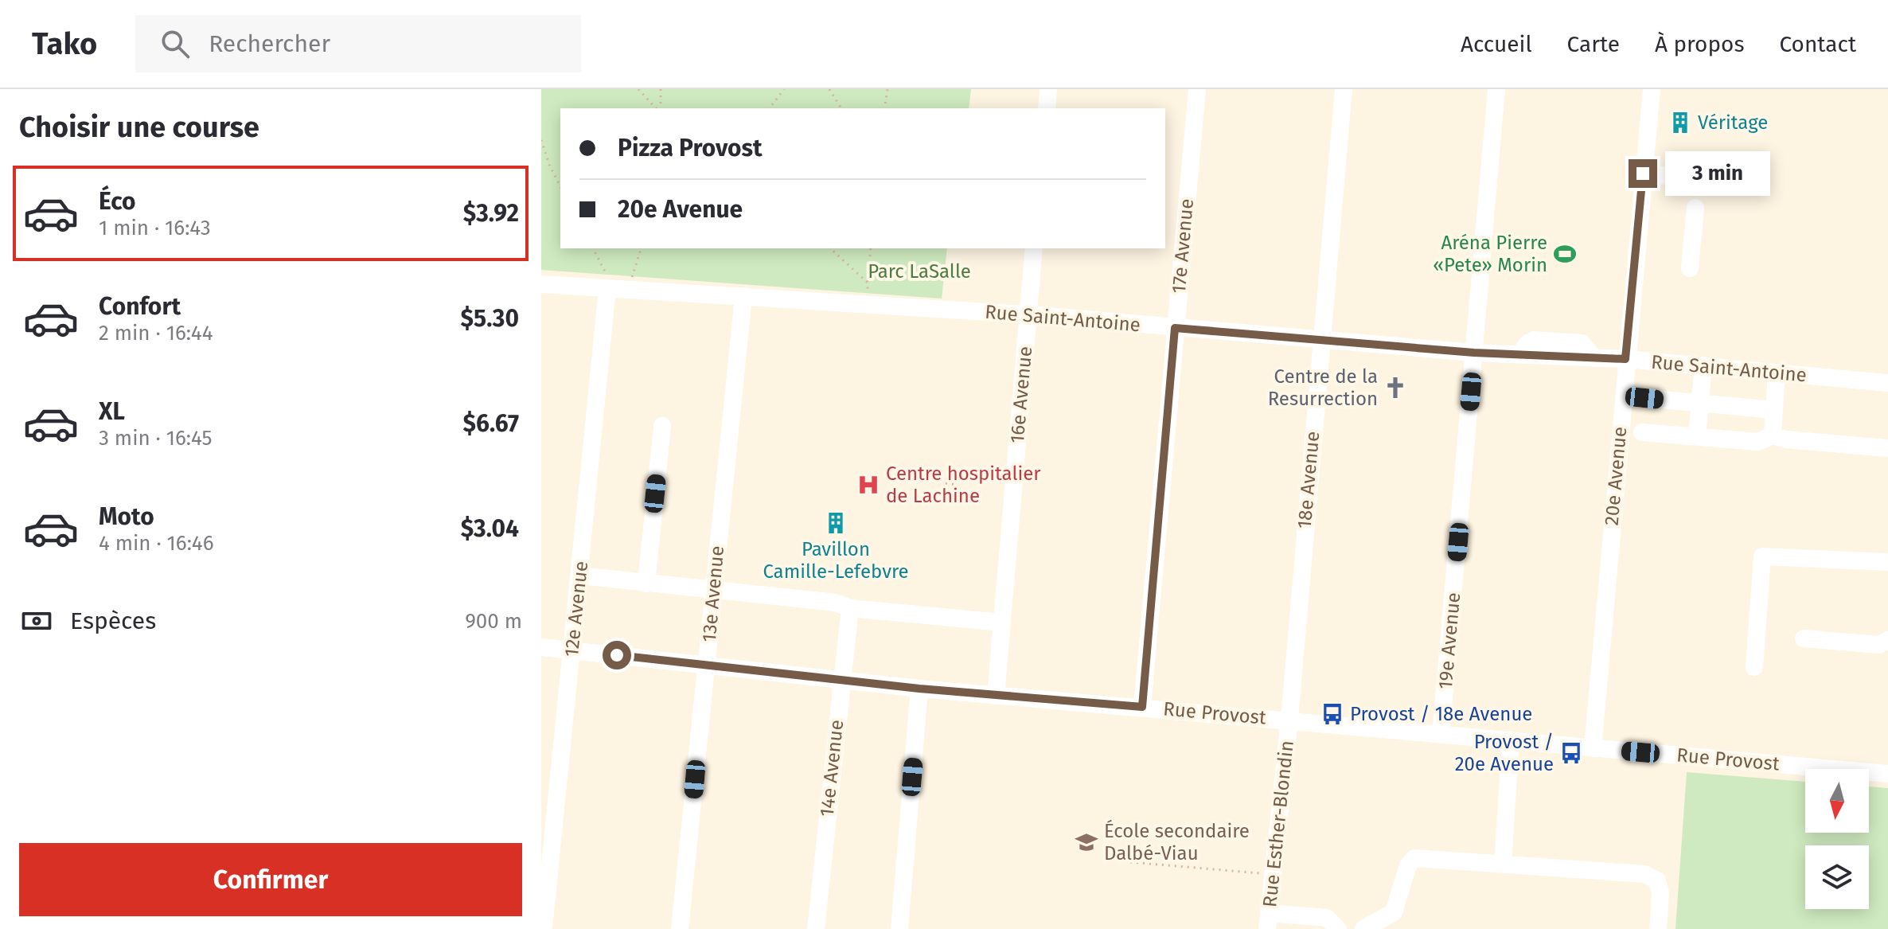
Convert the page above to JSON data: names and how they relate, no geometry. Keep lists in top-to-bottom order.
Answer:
{
  "streets": {
    "street": [
      "17e Avenue",
      "Rue Saint-Antoine",
      "16e Avenue",
      "20e Avenue",
      "18e Avenue",
      "13e Avenue",
      "12e Avenue",
      "19e Avenue",
      "Rue Provost",
      "14e Avenue",
      "Rue Esther-Blondin"
    ]
  },
  "crossings": [
    ["17e Avenue", "Rue Saint-Antoine"],
    ["17e Avenue", "Rue Provost"],
    ["Rue Saint-Antoine", "16e Avenue"],
    ["Rue Saint-Antoine", "20e Avenue"],
    ["Rue Saint-Antoine", "18e Avenue"],
    ["Rue Saint-Antoine", "13e Avenue"],
    ["Rue Saint-Antoine", "12e Avenue"],
    ["Rue Saint-Antoine", "19e Avenue"],
    ["16e Avenue", "Rue Provost"],
    ["20e Avenue", "Rue Provost"],
    ["18e Avenue", "Rue Provost"],
    ["18e Avenue", "Rue Esther-Blondin"],
    ["13e Avenue", "Rue Provost"],
    ["12e Avenue", "Rue Provost"],
    ["19e Avenue", "Rue Provost"],
    ["Rue Provost", "14e Avenue"],
    ["Rue Provost", "Rue Esther-Blondin"]
  ],
  "parks": ["Parc LaSalle"],
  "places": {
    "building": ["Véritage", "Pavillon Camille-Lefebvre"],
    "sports": ["Aréna Pierre «Pete» Morin"],
    "church": ["Centre de la Resurrection"],
    "hospital": ["Centre hospitalier de Lachine"],
    "bus stop": ["Provost / 18e Avenue", "Provost / 20e Avenue"],
    "school or university": ["École secondaire Dalbé-Viau"]
  },
  "north": "bottom",
  "page": {
    "header": "Tako",
    "search": "Rechercher",
    "nav": [
      "Accueil",
      "Carte",
      "À propos",
      "Contact"
    ],
    "heading": "Choisir une course",
    "banner": ["Pizza Provost", "20e Avenue"],
    "bubble": "3 min",
    "list": [
      {
        "name": "Éco",
        "note": "1 min · 16:43",
        "value": "$3.92"
      },
      {
        "name": "Confort",
        "note": "2 min · 16:44",
        "value": "$5.30"
      },
      {
        "name": "XL",
        "note": "3 min · 16:45",
        "value": "$6.67"
      },
      {
        "name": "Moto",
        "note": "4 min · 16:46",
        "value": "$3.04"
      }
    ],
    "pay": ["Espèces", "900 m"],
    "buttons": "Confirmer"
  }
}
